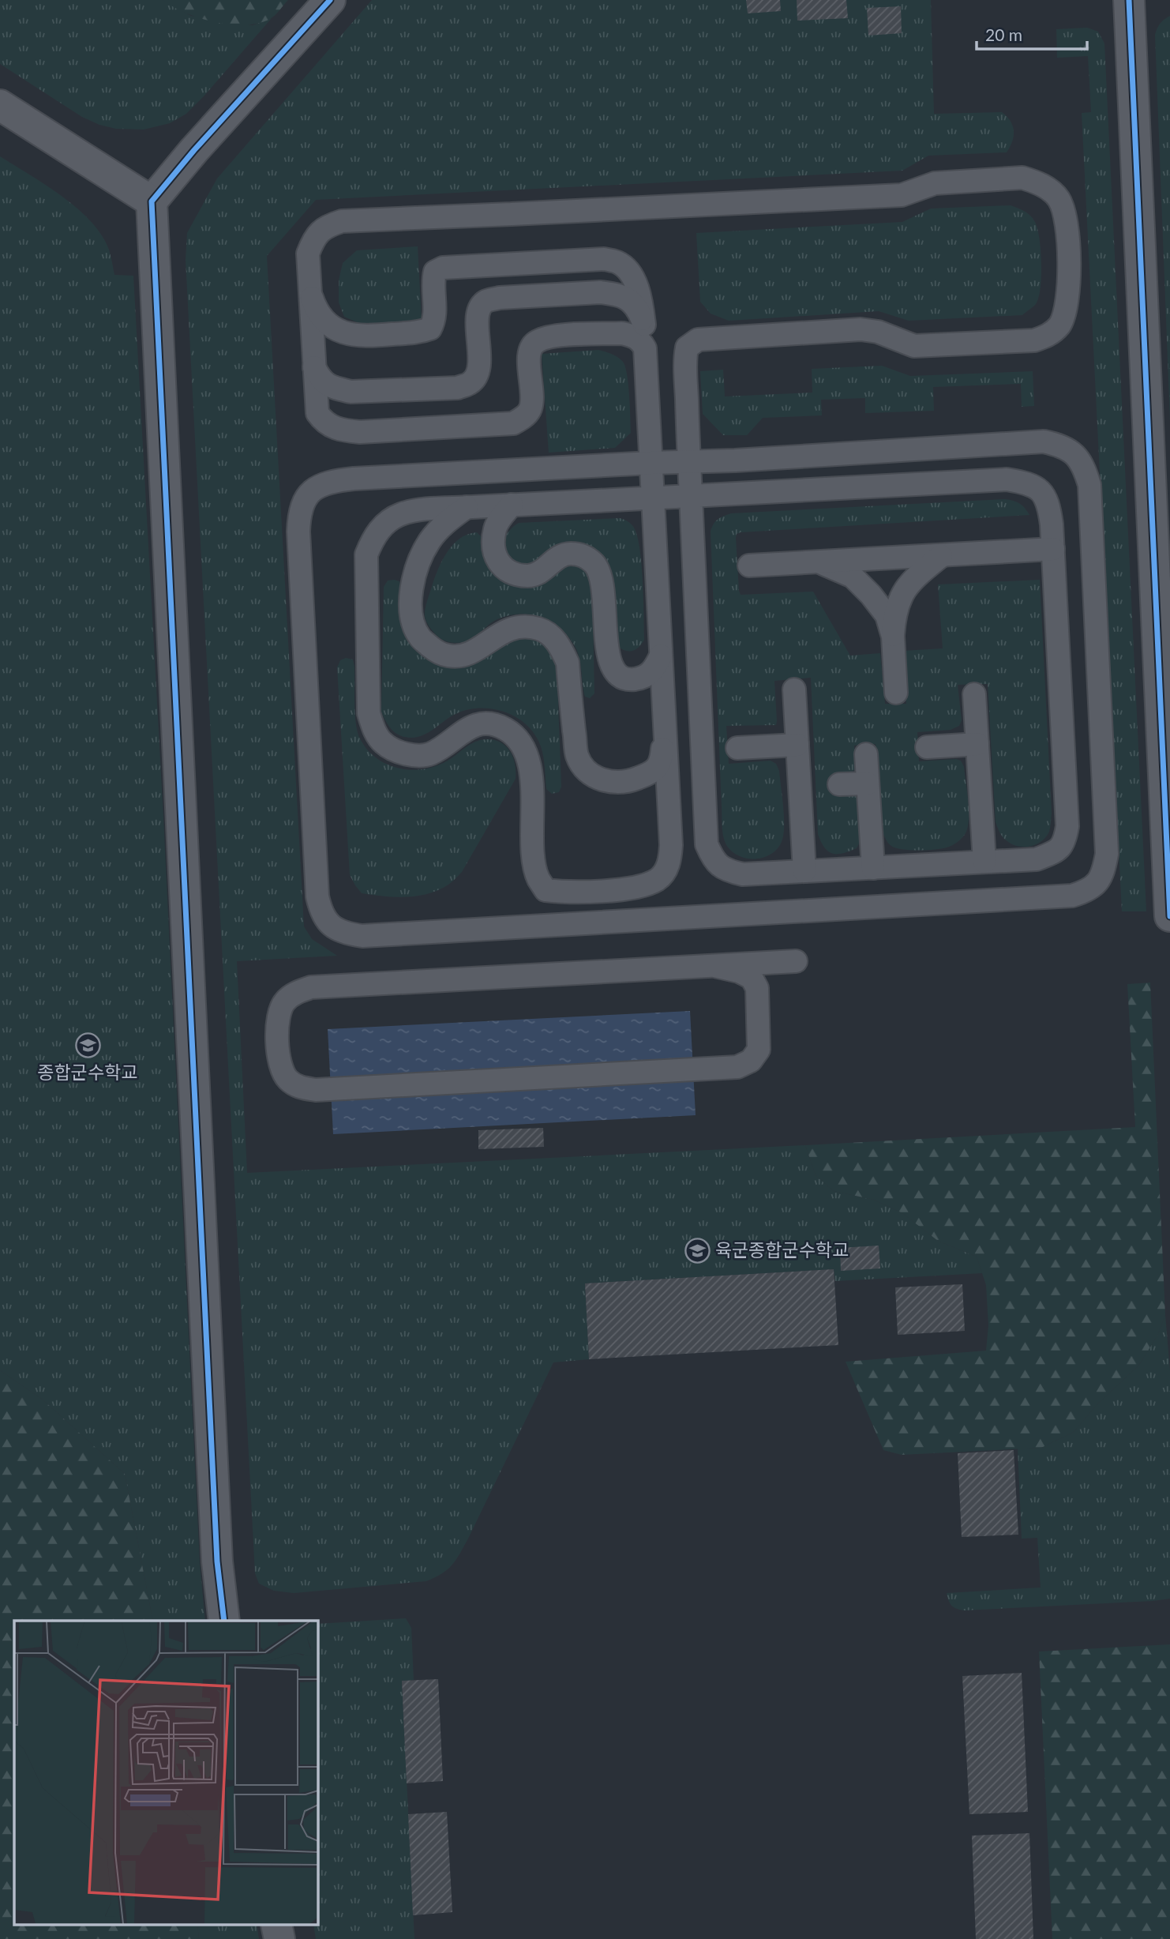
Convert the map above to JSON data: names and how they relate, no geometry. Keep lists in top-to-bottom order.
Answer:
{
  "places": {
    "school or university": ["종합군수학교", "육군종합군수학교"]
  },
  "scale_bar": "20 m"
}
